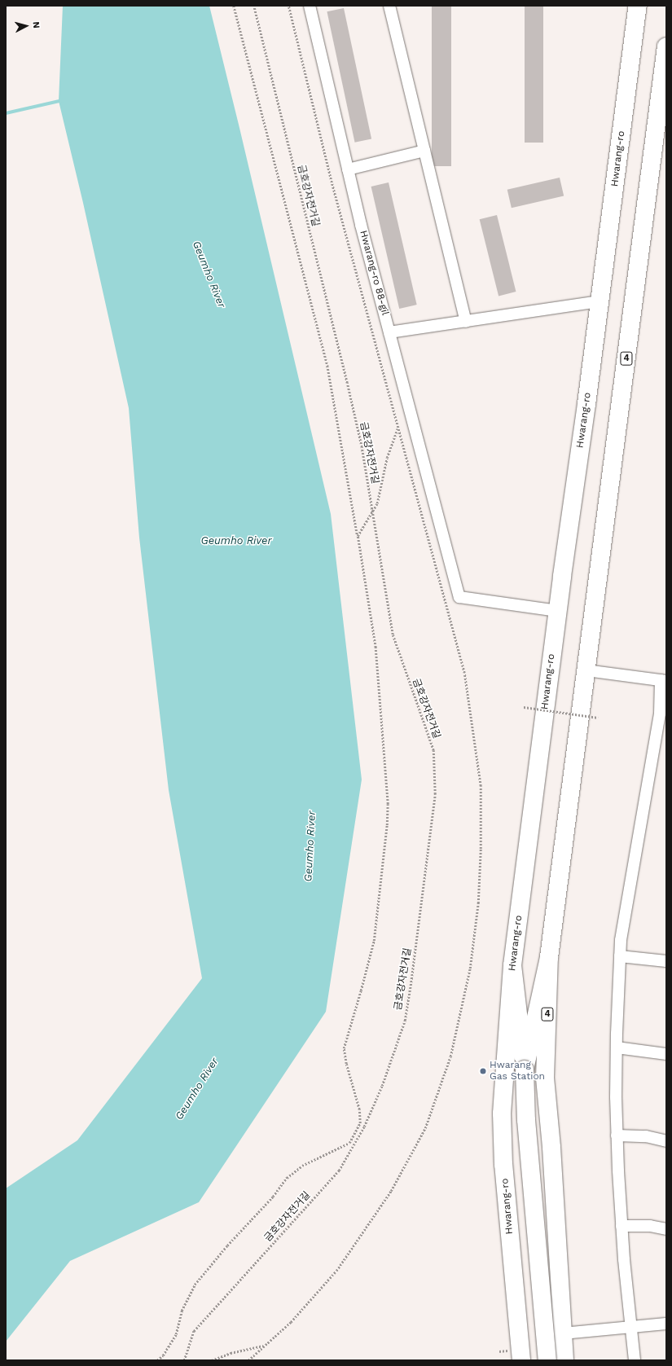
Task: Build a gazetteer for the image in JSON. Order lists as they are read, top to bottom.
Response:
{
  "streets": {
    "main road": ["Hwarang-ro", "4"],
    "street": ["Hwarang-ro 88-gil"],
    "path": ["금호강자전거길"]
  },
  "crossings": [
    ["Hwarang-ro", "Hwarang-ro 88-gil"]
  ],
  "water": ["Geumho River"],
  "places": ["Hwarang Gas Station"],
  "north": "right"
}
